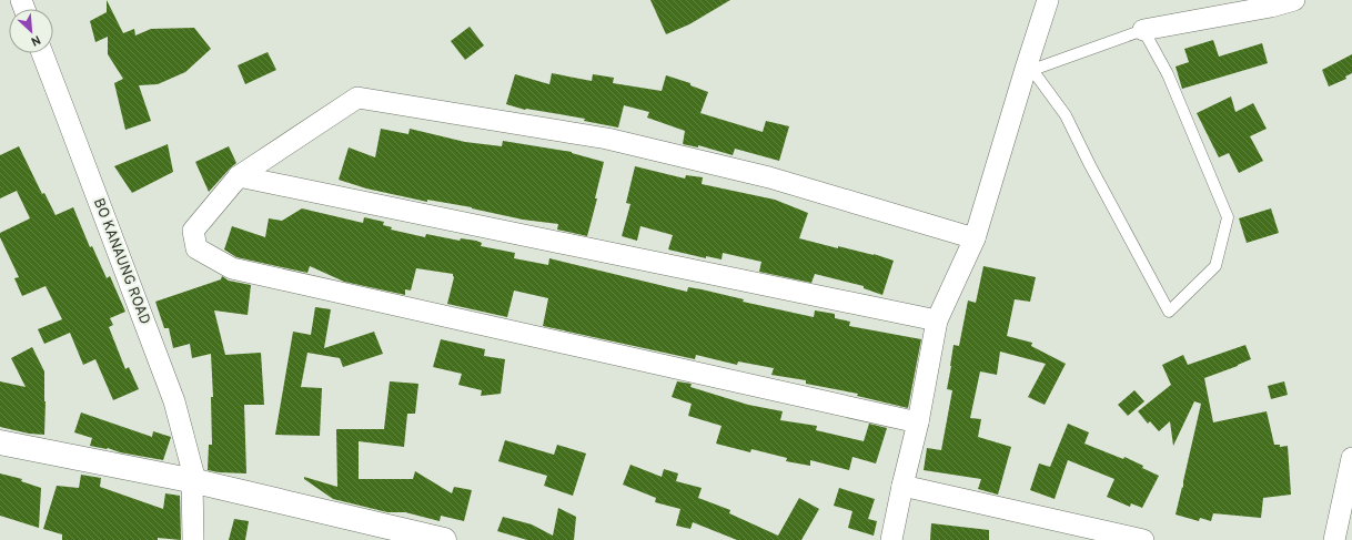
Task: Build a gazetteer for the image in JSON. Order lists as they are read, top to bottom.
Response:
{
  "streets": {
    "street": ["BO KANAUNG ROAD"]
  },
  "north": "bottom right"
}
